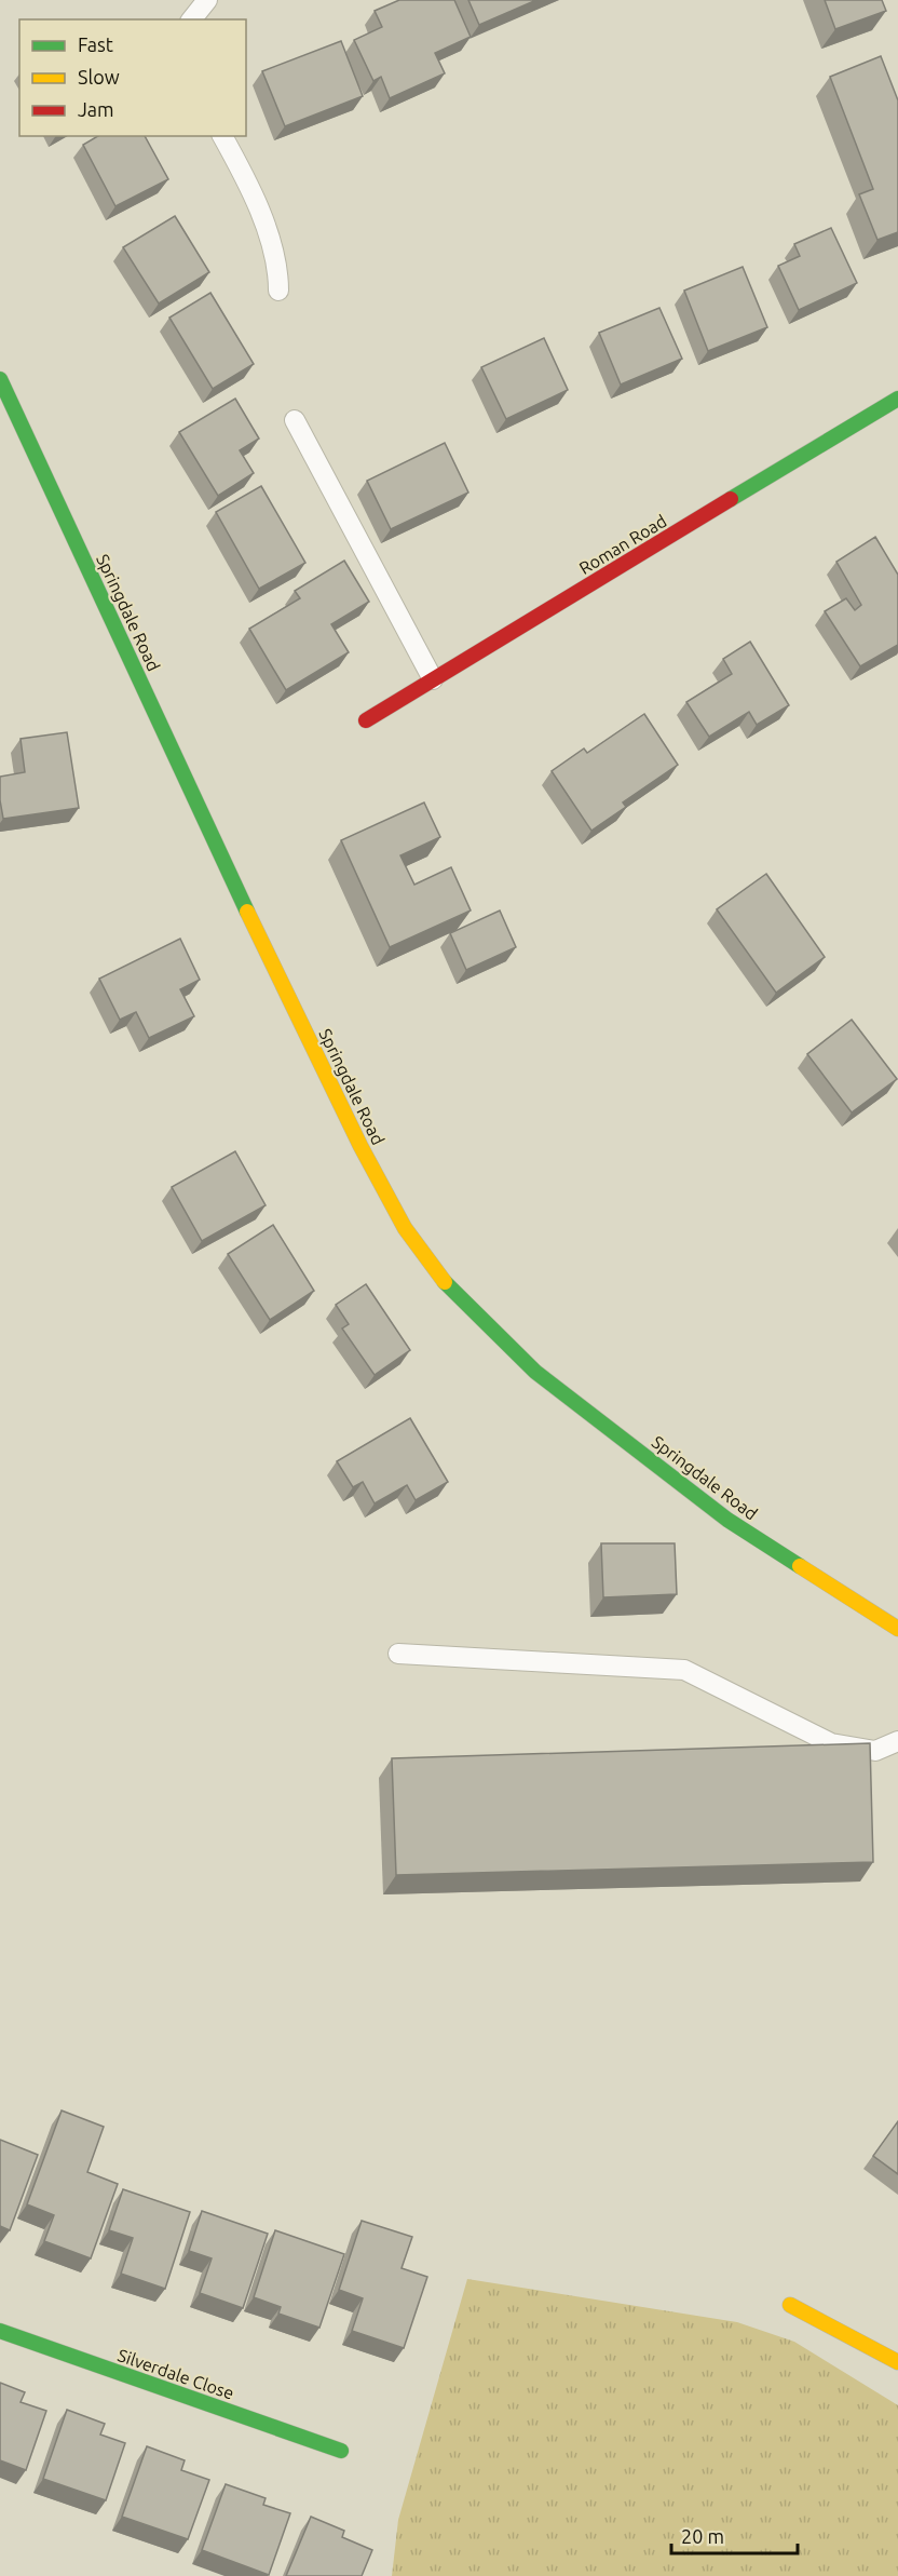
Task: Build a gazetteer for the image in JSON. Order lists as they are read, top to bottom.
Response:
{
  "streets": {
    "street": ["Roman Road", "Springdale Road", "Silverdale Close"]
  },
  "legend": ["Fast", "Slow", "Jam"],
  "scale_bar": "20 m"
}
